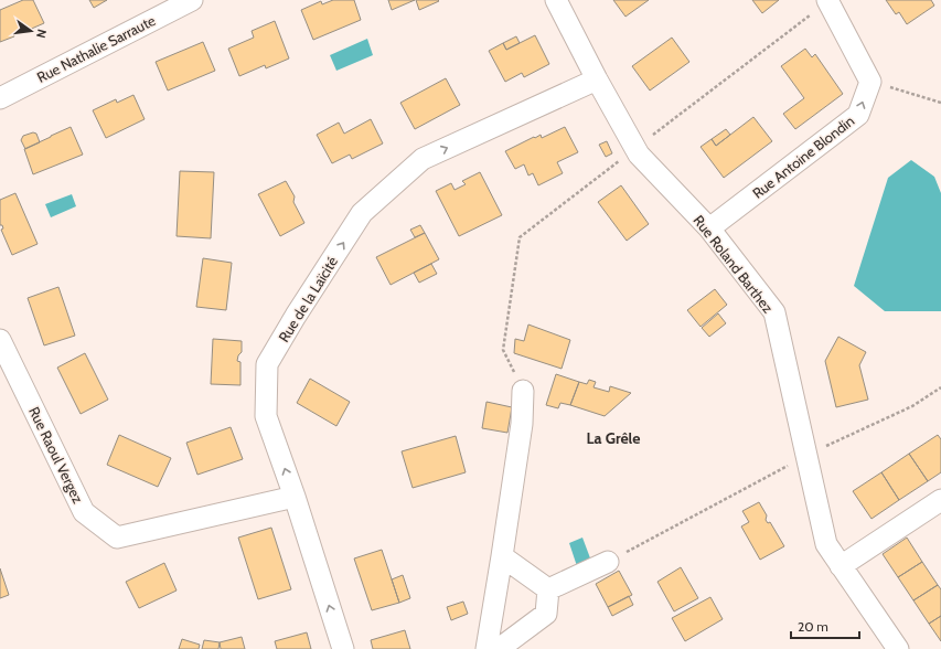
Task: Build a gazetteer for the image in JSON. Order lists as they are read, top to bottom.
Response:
{
  "streets": {
    "street": [
      "Rue Nathalie Sarraute",
      "Rue Antoine Blondin",
      "Rue Roland Barthez",
      "Rue de la Laïcité",
      "Rue Raoul Vergez"
    ]
  },
  "crossings": [
    ["Rue Antoine Blondin", "Rue Roland Barthez"],
    ["Rue Roland Barthez", "Rue de la Laïcité"],
    ["Rue de la Laïcité", "Rue Raoul Vergez"]
  ],
  "one_way": ["Rue Antoine Blondin", "Rue de la Laïcité"],
  "districts": ["La Grêle"],
  "scale_bar": "20 m",
  "north": "right"
}
